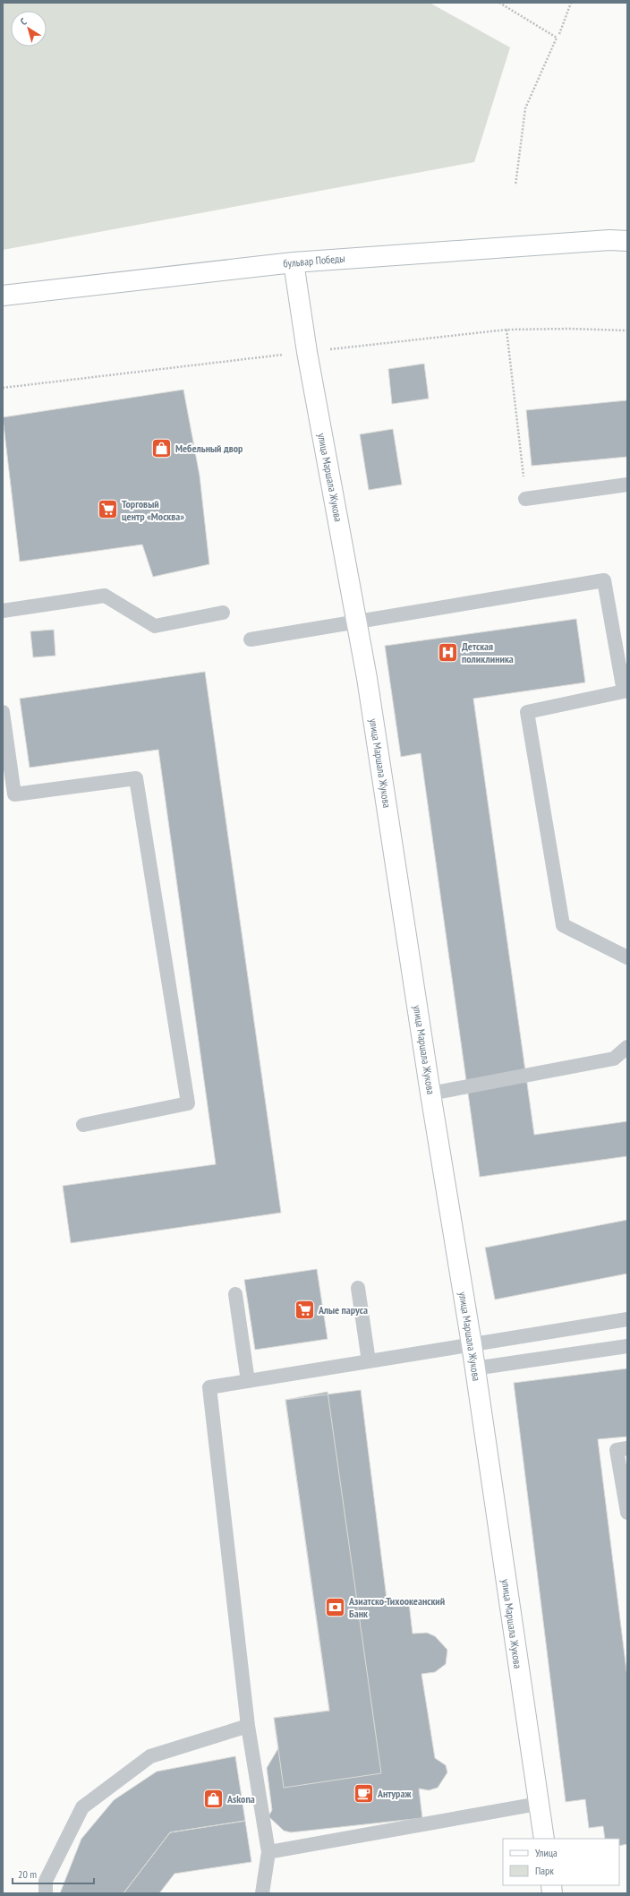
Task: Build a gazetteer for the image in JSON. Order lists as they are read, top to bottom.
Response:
{
  "streets": {
    "street": ["бульвар Победы", "улица Маршала Жукова"]
  },
  "crossings": [
    ["бульвар Победы", "улица Маршала Жукова"]
  ],
  "places": {
    "shop": ["Мебельный двор", "Askona"],
    "supermarket": ["Торговый центр «Москва»", "Алые паруса"],
    "hospital": ["Детская поликлиника"],
    "bank": ["Азиатско-Тихоокеанский Банк"],
    "cafe": ["Антураж"]
  },
  "legend": ["Улица", "Парк"],
  "scale_bar": "20 m",
  "north": "top left"
}
